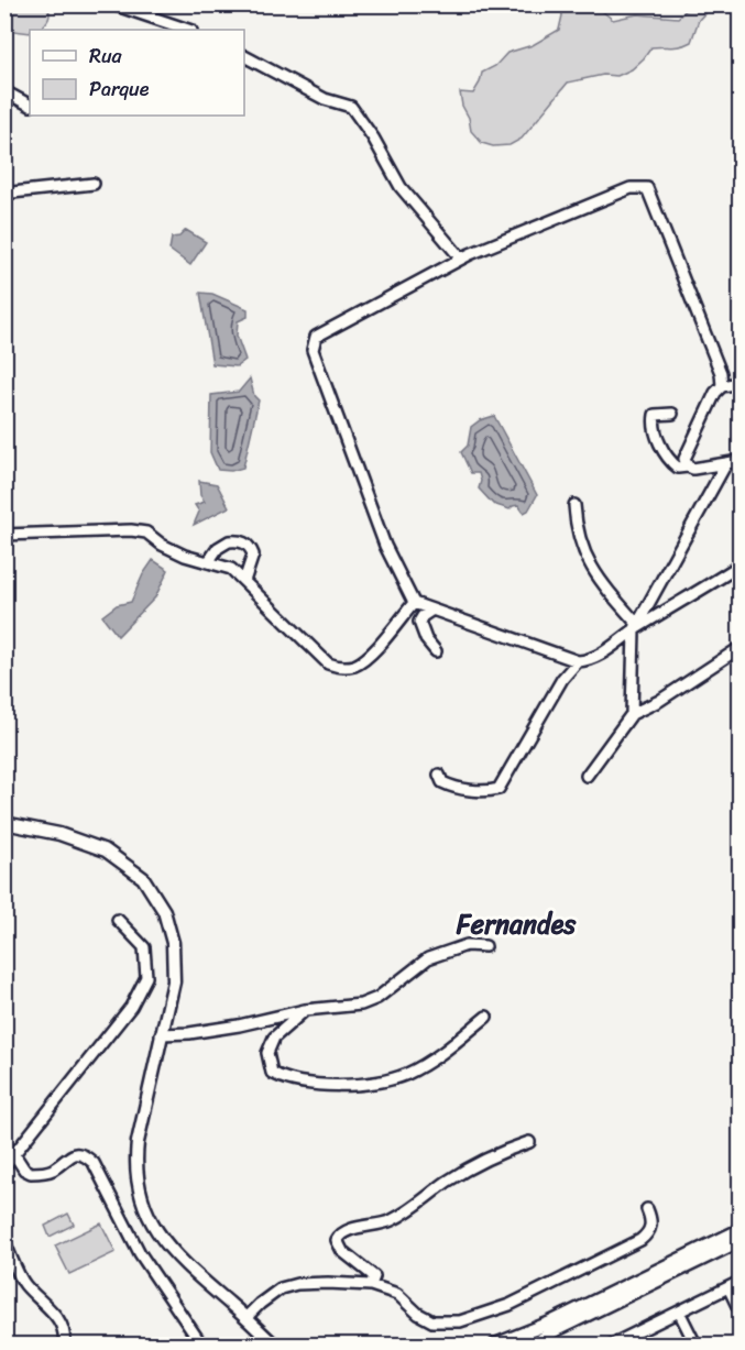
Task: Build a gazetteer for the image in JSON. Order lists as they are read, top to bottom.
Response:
{
  "districts": ["Fernandes"],
  "legend": ["Rua", "Parque"]
}
